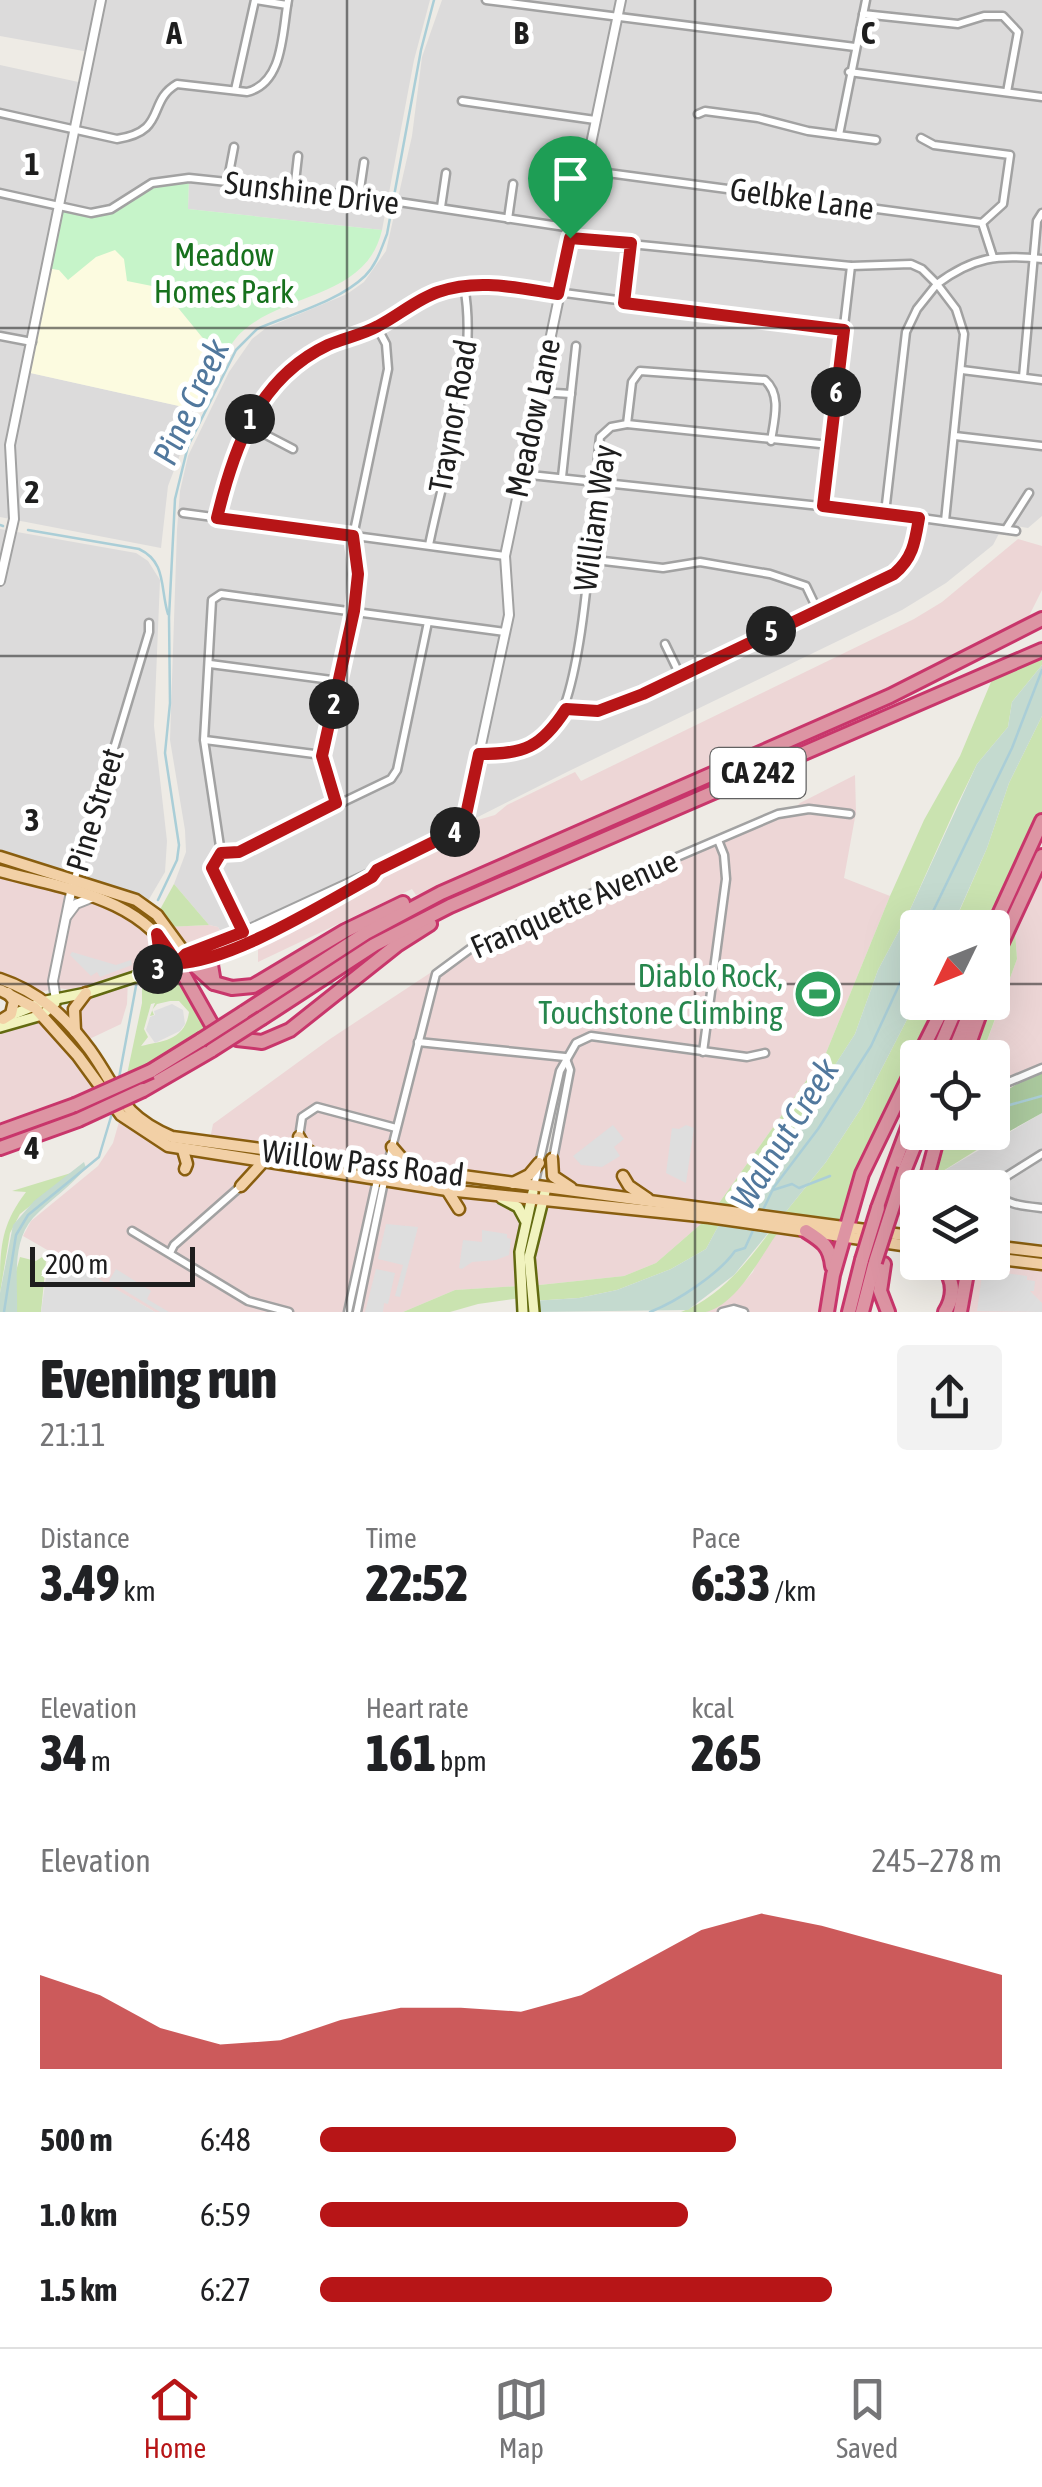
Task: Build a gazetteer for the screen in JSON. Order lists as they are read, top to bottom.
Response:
{
  "streets": {
    "highway": ["CA 242"],
    "main road": ["Willow Pass Road"],
    "street": [
      "Sunshine Drive",
      "Gelbke Lane",
      "Traynor Road",
      "Meadow Lane",
      "William Way",
      "Pine Street",
      "Franquette Avenue"
    ]
  },
  "crossings": [
    ["Sunshine Drive", "Meadow Lane"],
    ["Gelbke Lane", "Meadow Lane"],
    ["Meadow Lane", "William Way"],
    ["Pine Street", "Willow Pass Road"],
    ["Franquette Avenue", "Willow Pass Road"]
  ],
  "water": ["Pine Creek", "Walnut Creek"],
  "parks": ["Meadow Homes Park"],
  "places": {
    "sports": ["Diablo Rock, Touchstone Climbing"]
  },
  "scale_bar": "200 m",
  "north": "bottom left",
  "page": {
    "pins": [
      "6",
      "1",
      "5",
      "2",
      "4",
      "3"
    ],
    "scale": "200 m",
    "heading": ["Evening run", "21:11"],
    "stats": [
      ["Distance", "3.49 km"],
      ["Time", "22:52"],
      ["Pace", "6:33 /km"],
      ["Elevation", "34 m"],
      ["Heart rate", "161 bpm"],
      ["kcal", "265"]
    ],
    "chart": ["Elevation", "245–278 m"],
    "list": [
      {
        "name": "500 m",
        "note": "6:48"
      },
      {
        "name": "1.0 km",
        "note": "6:59"
      },
      {
        "name": "1.5 km",
        "note": "6:27"
      }
    ],
    "tabs": ["Home", "Map", "Saved"]
  },
  "grid": {
    "columns": ["A", "B", "C"],
    "rows": [
      "1",
      "2",
      "3",
      "4"
    ]
  }
}
